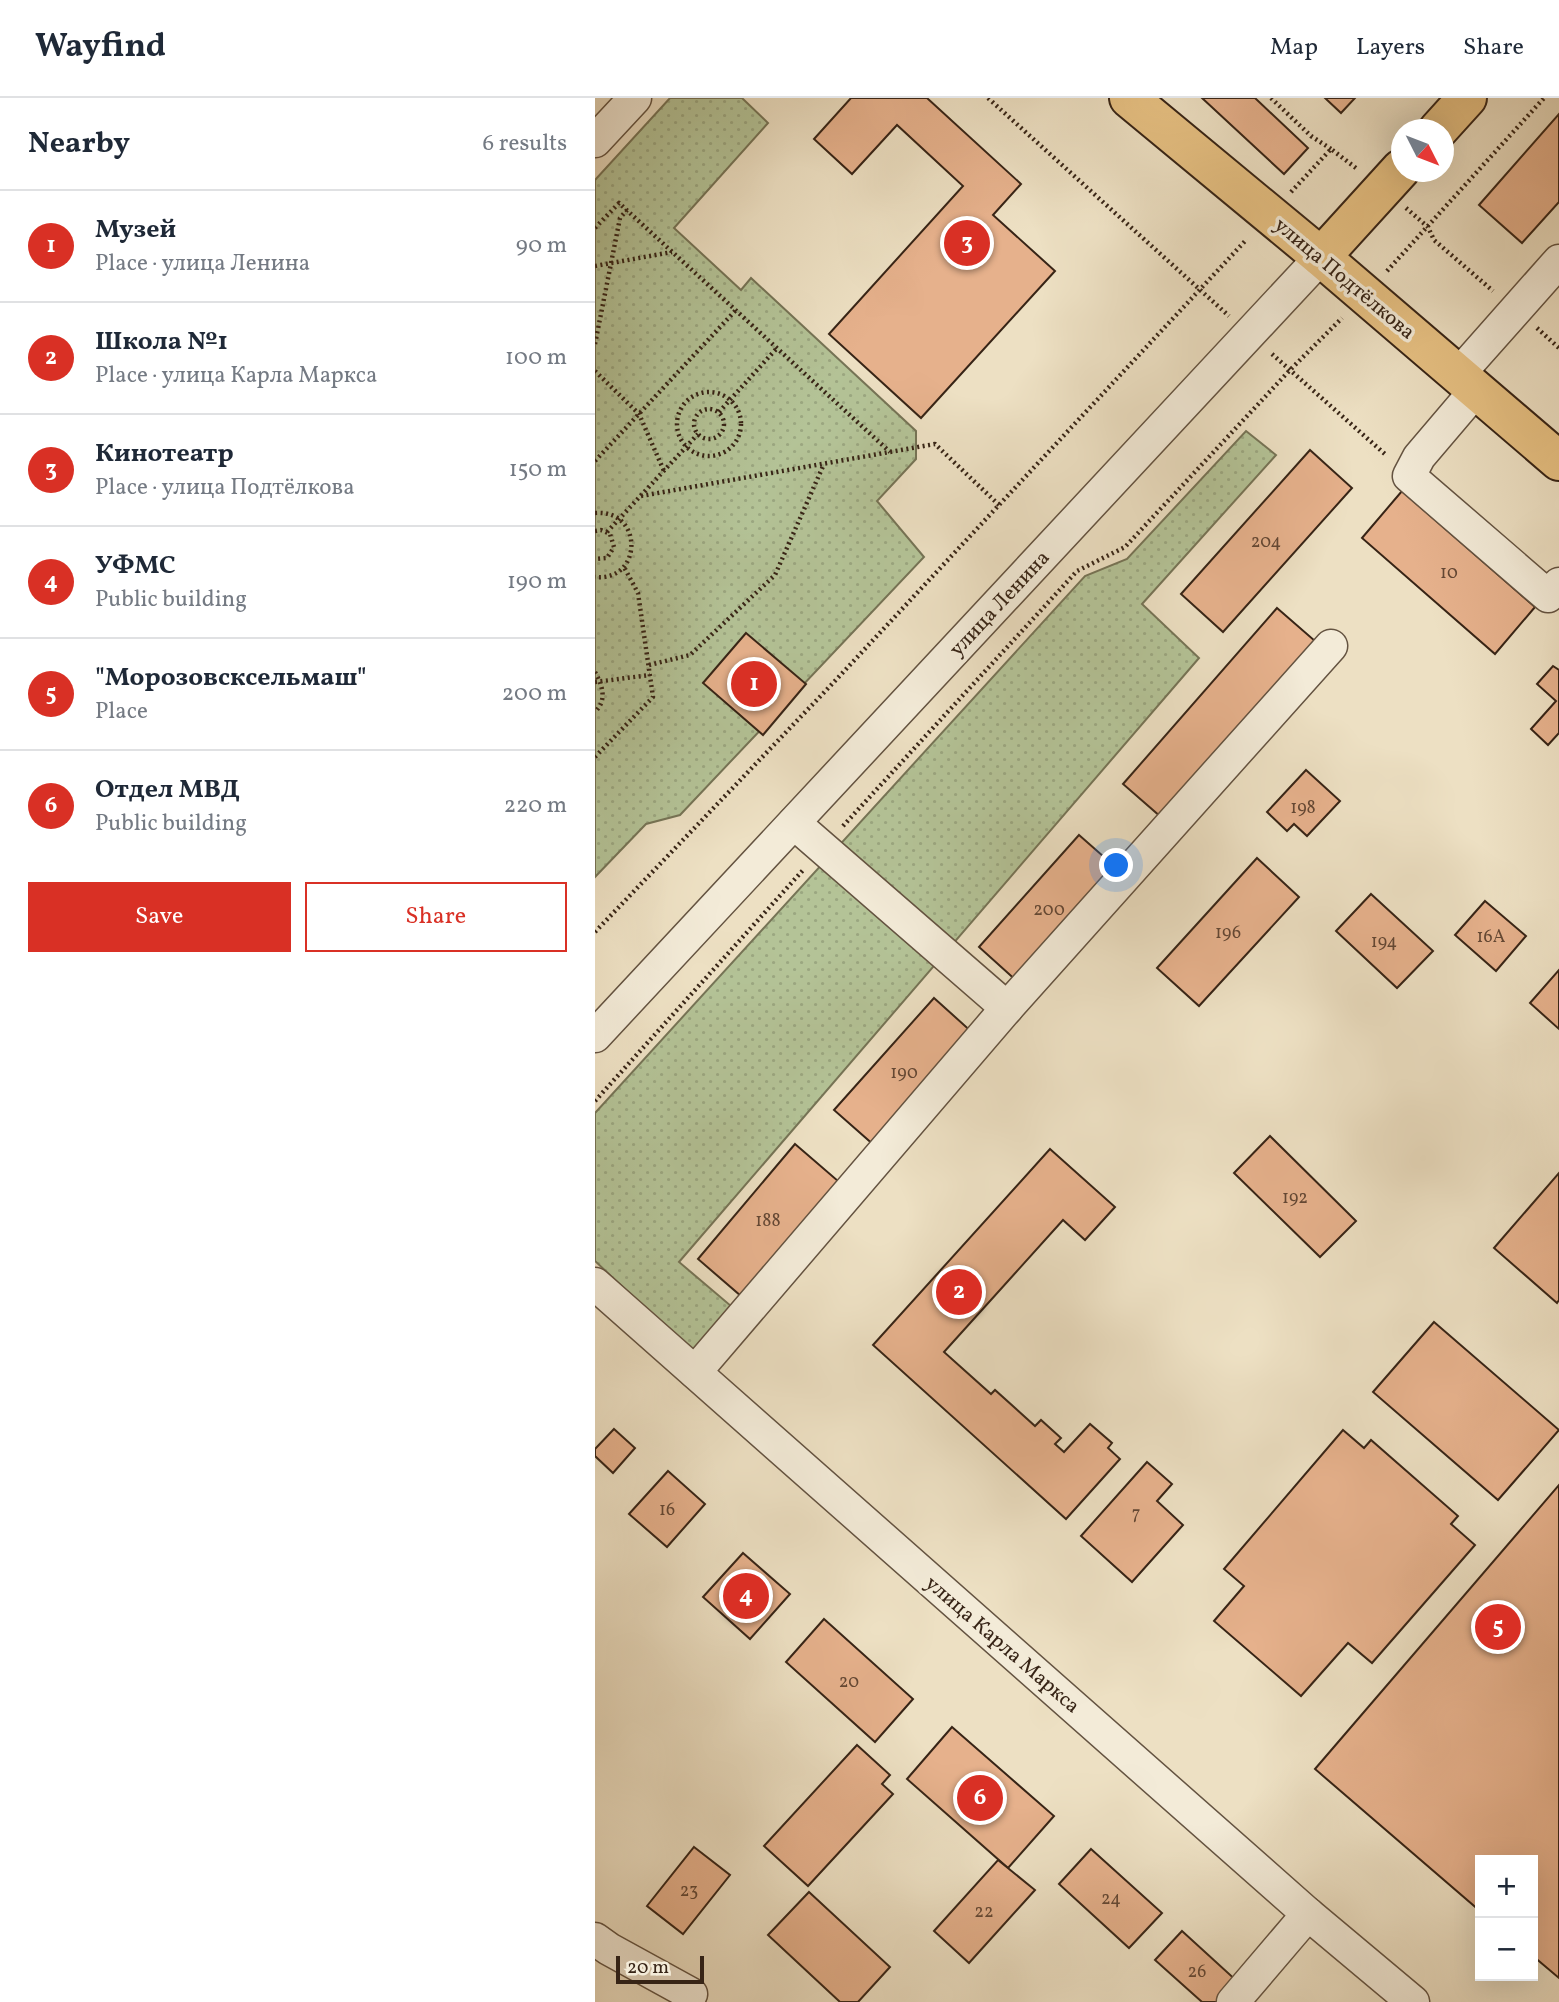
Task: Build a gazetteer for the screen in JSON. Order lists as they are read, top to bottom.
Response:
{
  "streets": {
    "main road": ["улица Подтёлкова", "улица Ленина"],
    "street": ["улица Карла Маркса"]
  },
  "crossings": [
    ["улица Подтёлкова", "улица Ленина"]
  ],
  "house_numbers": [
    "204",
    "10",
    "198",
    "200",
    "196",
    "16А",
    "194",
    "190",
    "192",
    "188",
    "16",
    "7",
    "20",
    "23",
    "24",
    "22",
    "26"
  ],
  "scale_bar": "20 m",
  "north": "bottom right",
  "page": {
    "header": "Wayfind",
    "nav": ["Map", "Layers", "Share"],
    "heading": ["Nearby", "6 results"],
    "list": [
      {
        "mark": "1",
        "name": "Музей",
        "note": "Place · улица Ленина",
        "value": "90 m"
      },
      {
        "mark": "2",
        "name": "Школа №1",
        "note": "Place · улица Карла Маркса",
        "value": "100 m"
      },
      {
        "mark": "3",
        "name": "Кинотеатр",
        "note": "Place · улица Подтёлкова",
        "value": "150 m"
      },
      {
        "mark": "4",
        "name": "УФМС",
        "note": "Public building",
        "value": "190 m"
      },
      {
        "mark": "5",
        "name": "\"Морозовсксельмаш\"",
        "note": "Place",
        "value": "200 m"
      },
      {
        "mark": "6",
        "name": "Отдел МВД",
        "note": "Public building",
        "value": "220 m"
      }
    ],
    "pins": [
      "3",
      "1",
      "2",
      "4",
      "5",
      "6"
    ],
    "buttons": ["Save", "Share"],
    "map_buttons": ["+", "−"],
    "scale": "20 m"
  }
}
